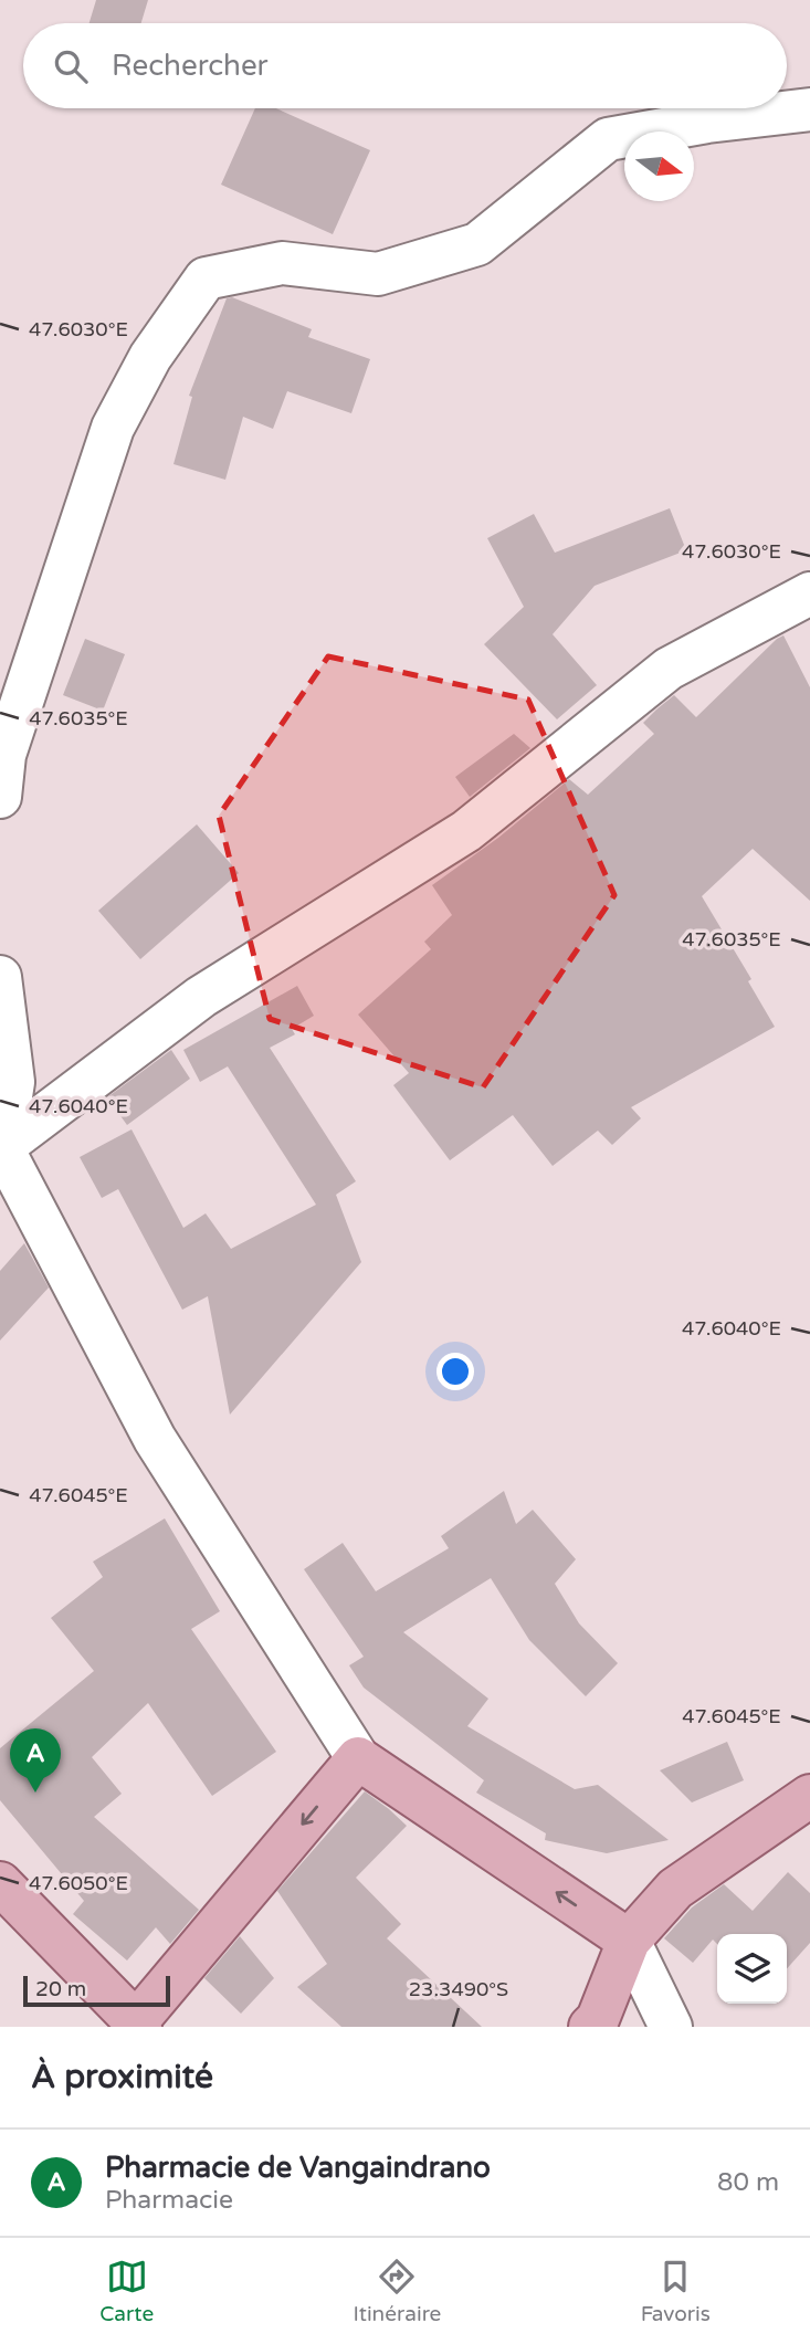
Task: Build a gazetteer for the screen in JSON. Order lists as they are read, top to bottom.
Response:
{
  "scale_bar": "20 m",
  "north": "right",
  "page": {
    "search": "Rechercher",
    "pins": "A",
    "scale": "20 m",
    "heading": "À proximité",
    "list": [
      {
        "mark": "A",
        "name": "Pharmacie de Vangaindrano",
        "note": "Pharmacie",
        "value": "80 m"
      }
    ],
    "nav": ["Carte", "Itinéraire", "Favoris"]
  },
  "coordinates": [
    "47.6030°E",
    "47.6035°E",
    "47.6040°E",
    "47.6045°E",
    "47.6050°E",
    "23.3490°S"
  ]
}
